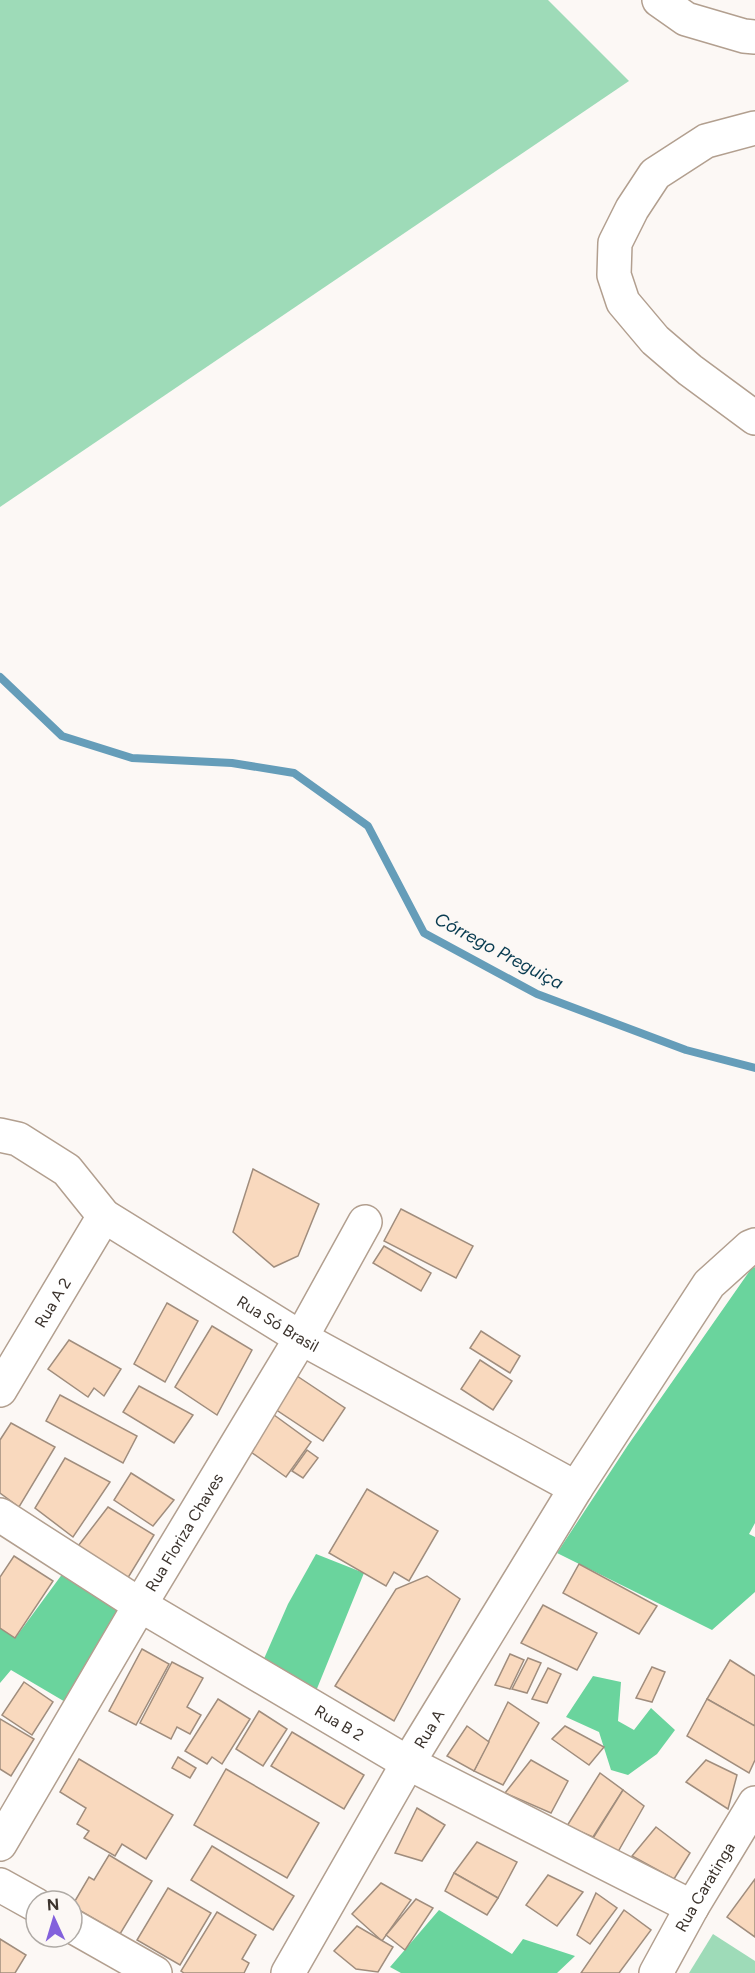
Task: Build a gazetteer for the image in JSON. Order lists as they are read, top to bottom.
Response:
{
  "streets": {
    "street": [
      "Rua A 2",
      "Rua Só Brasil",
      "Rua Floriza Chaves",
      "Rua B 2",
      "Rua A",
      "Rua Caratinga"
    ]
  },
  "crossings": [
    ["Rua A 2", "Rua Só Brasil"],
    ["Rua Só Brasil", "Rua Floriza Chaves"],
    ["Rua Só Brasil", "Rua A"],
    ["Rua Floriza Chaves", "Rua B 2"],
    ["Rua B 2", "Rua A"],
    ["Rua B 2", "Rua Caratinga"]
  ],
  "water": ["Córrego Preguiça"],
  "north": "top"
}
